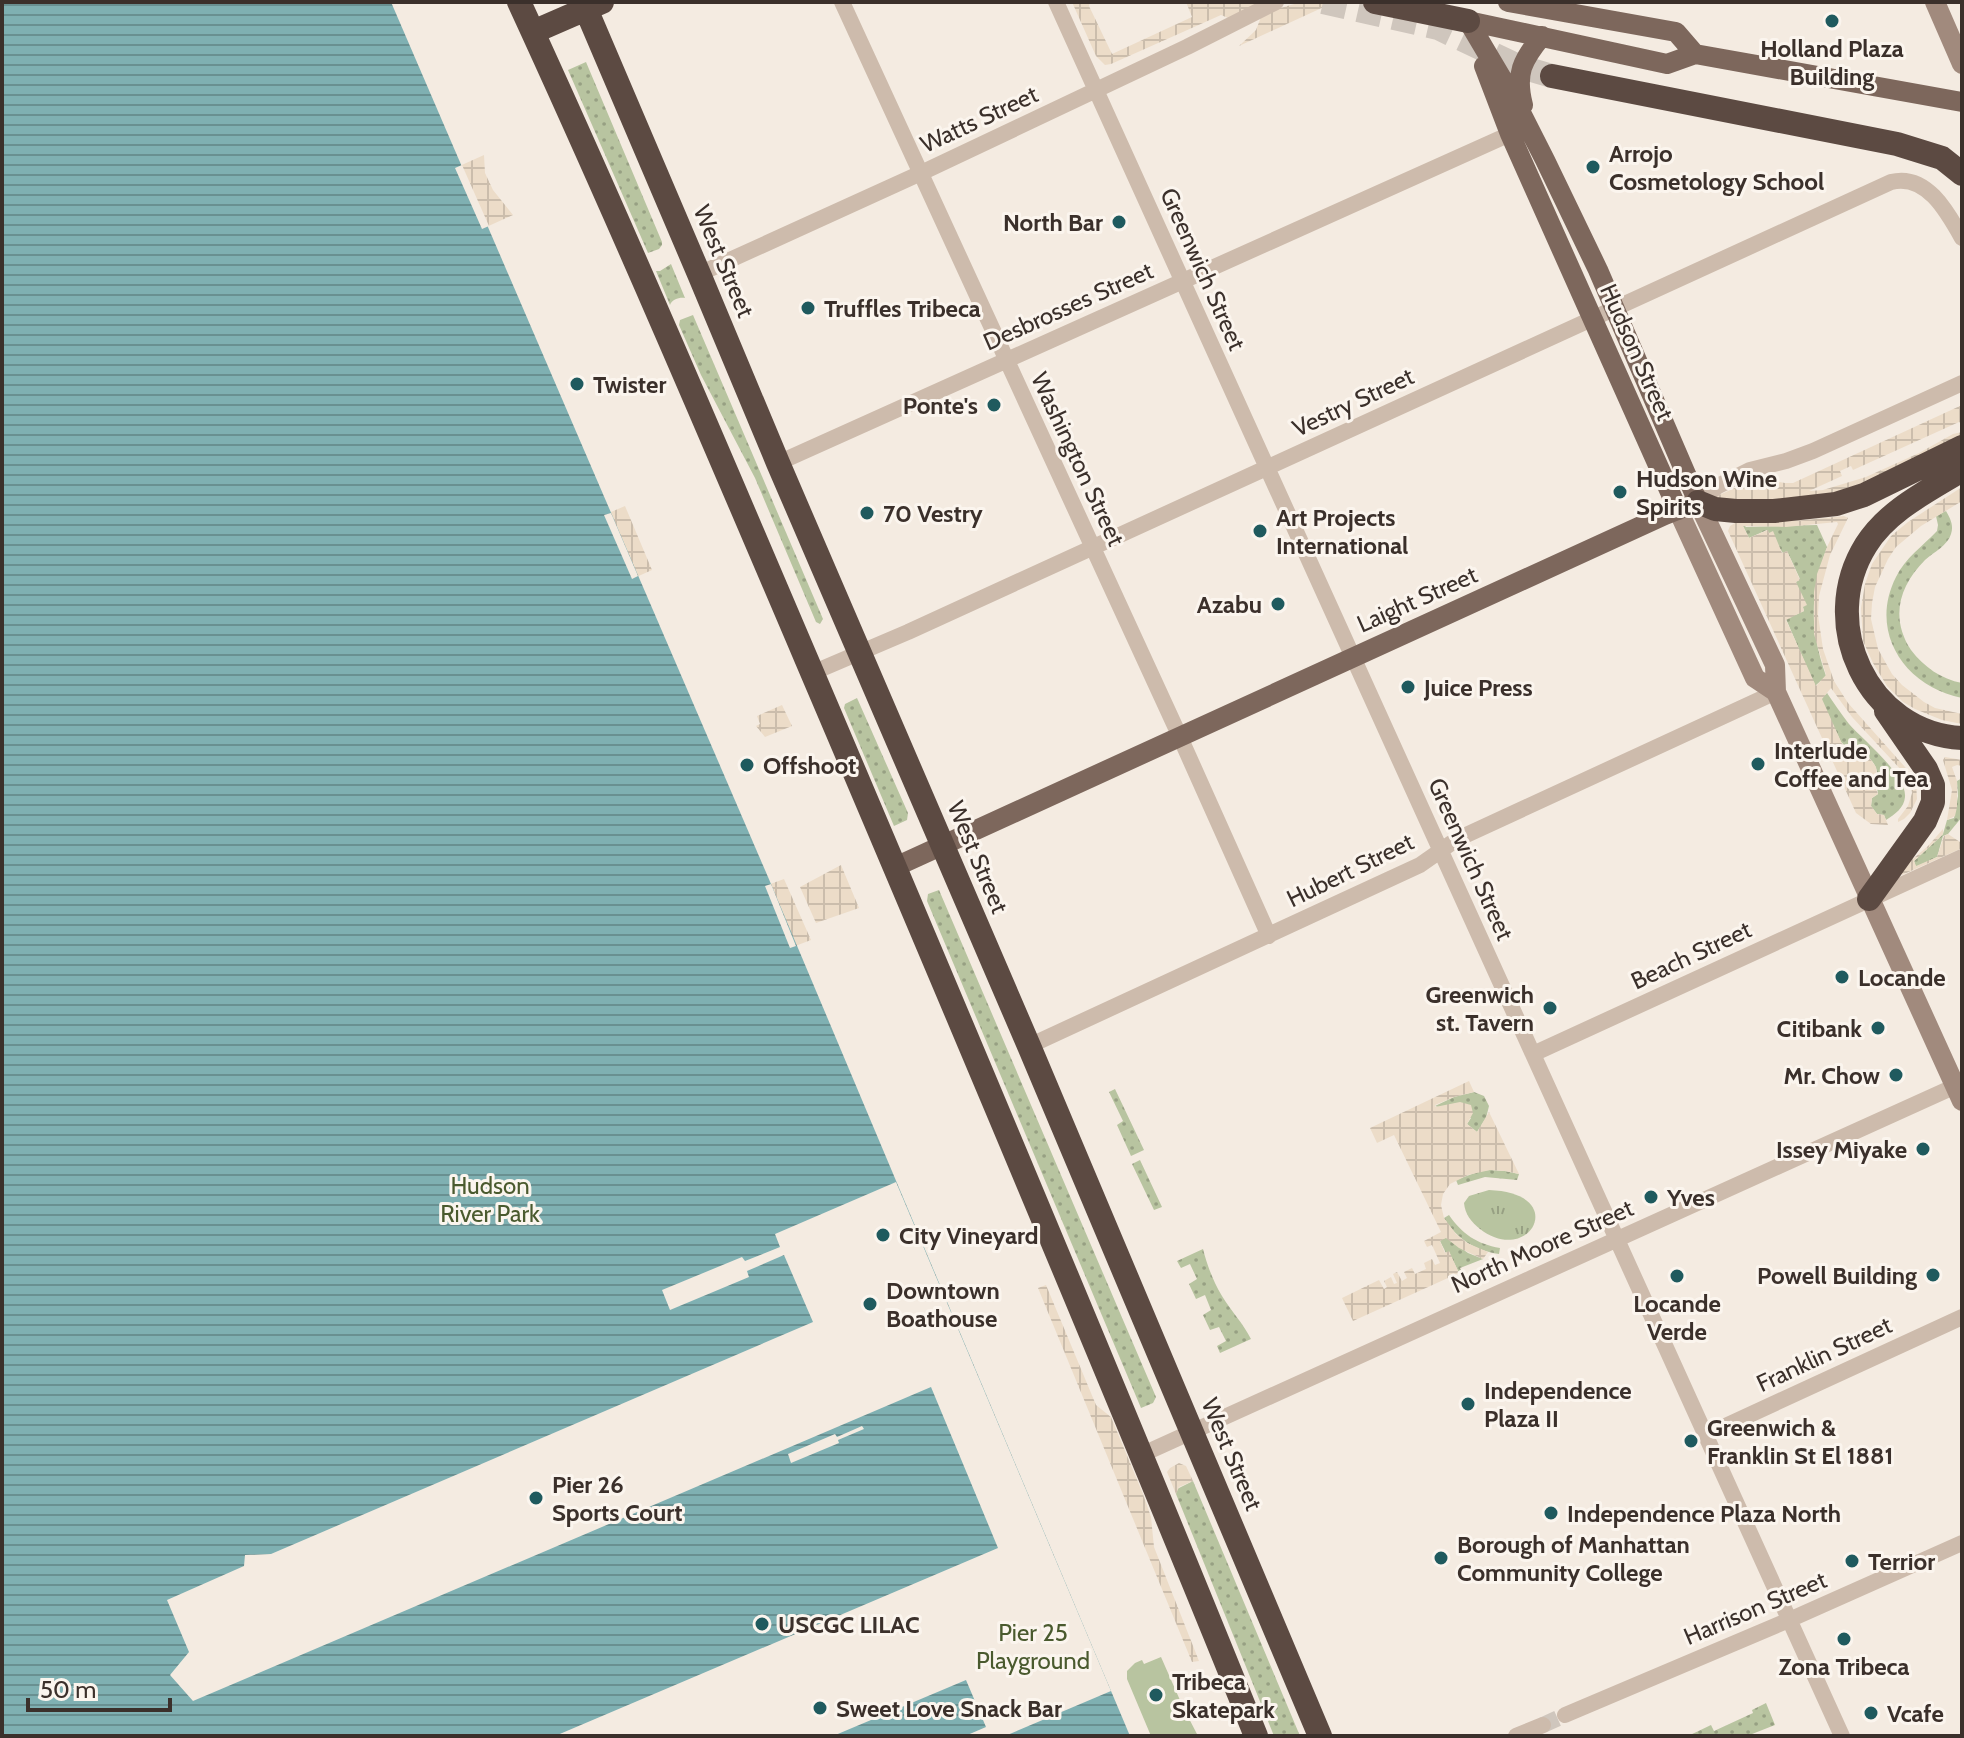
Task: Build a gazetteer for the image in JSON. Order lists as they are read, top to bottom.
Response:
{
  "streets": {
    "highway": ["West Street"],
    "main road": ["Hudson Street", "Laight Street"],
    "street": [
      "Watts Street",
      "Greenwich Street",
      "Desbrosses Street",
      "Vestry Street",
      "Washington Street",
      "Hubert Street",
      "Beach Street",
      "North Moore Street",
      "Franklin Street",
      "Harrison Street"
    ]
  },
  "crossings": [
    ["Watts Street", "West Street"],
    ["Watts Street", "Greenwich Street"],
    ["Watts Street", "Washington Street"],
    ["West Street", "Desbrosses Street"],
    ["West Street", "Vestry Street"],
    ["West Street", "Laight Street"],
    ["West Street", "Hubert Street"],
    ["West Street", "North Moore Street"],
    ["Greenwich Street", "Desbrosses Street"],
    ["Greenwich Street", "Vestry Street"],
    ["Greenwich Street", "Laight Street"],
    ["Greenwich Street", "Hubert Street"],
    ["Greenwich Street", "Beach Street"],
    ["Greenwich Street", "North Moore Street"],
    ["Greenwich Street", "Franklin Street"],
    ["Greenwich Street", "Harrison Street"],
    ["Desbrosses Street", "Hudson Street"],
    ["Desbrosses Street", "Washington Street"],
    ["Hudson Street", "Vestry Street"],
    ["Hudson Street", "Laight Street"],
    ["Hudson Street", "Hubert Street"],
    ["Hudson Street", "Beach Street"],
    ["Hudson Street", "North Moore Street"],
    ["Vestry Street", "Washington Street"],
    ["Washington Street", "Laight Street"],
    ["Washington Street", "Hubert Street"]
  ],
  "parks": ["Hudson River Park", "Pier 25 Playground"],
  "places": [
    "Holland Plaza Building",
    "Arrojo Cosmetology School",
    "North Bar",
    "Truffles Tribeca",
    "Twister",
    "Ponte's",
    "Hudson Wine Spirits",
    "70 Vestry",
    "Art Projects International",
    "Azabu",
    "Juice Press",
    "Interlude Coffee and Tea",
    "Offshoot",
    "Locande",
    "Greenwich st. Tavern",
    "Citibank",
    "Mr. Chow",
    "Issey Miyake",
    "Yves",
    "City Vineyard",
    "Powell Building",
    "Locande Verde",
    "Downtown Boathouse",
    "Independence Plaza II",
    "Greenwich & Franklin St El 1881",
    "Pier 26 Sports Court",
    "Independence Plaza North",
    "Borough of Manhattan Community College",
    "Terrior",
    "USCGC LILAC",
    "Zona Tribeca",
    "Tribeca Skatepark",
    "Sweet Love Snack Bar",
    "Vcafe"
  ],
  "scale_bar": "50 m"
}
